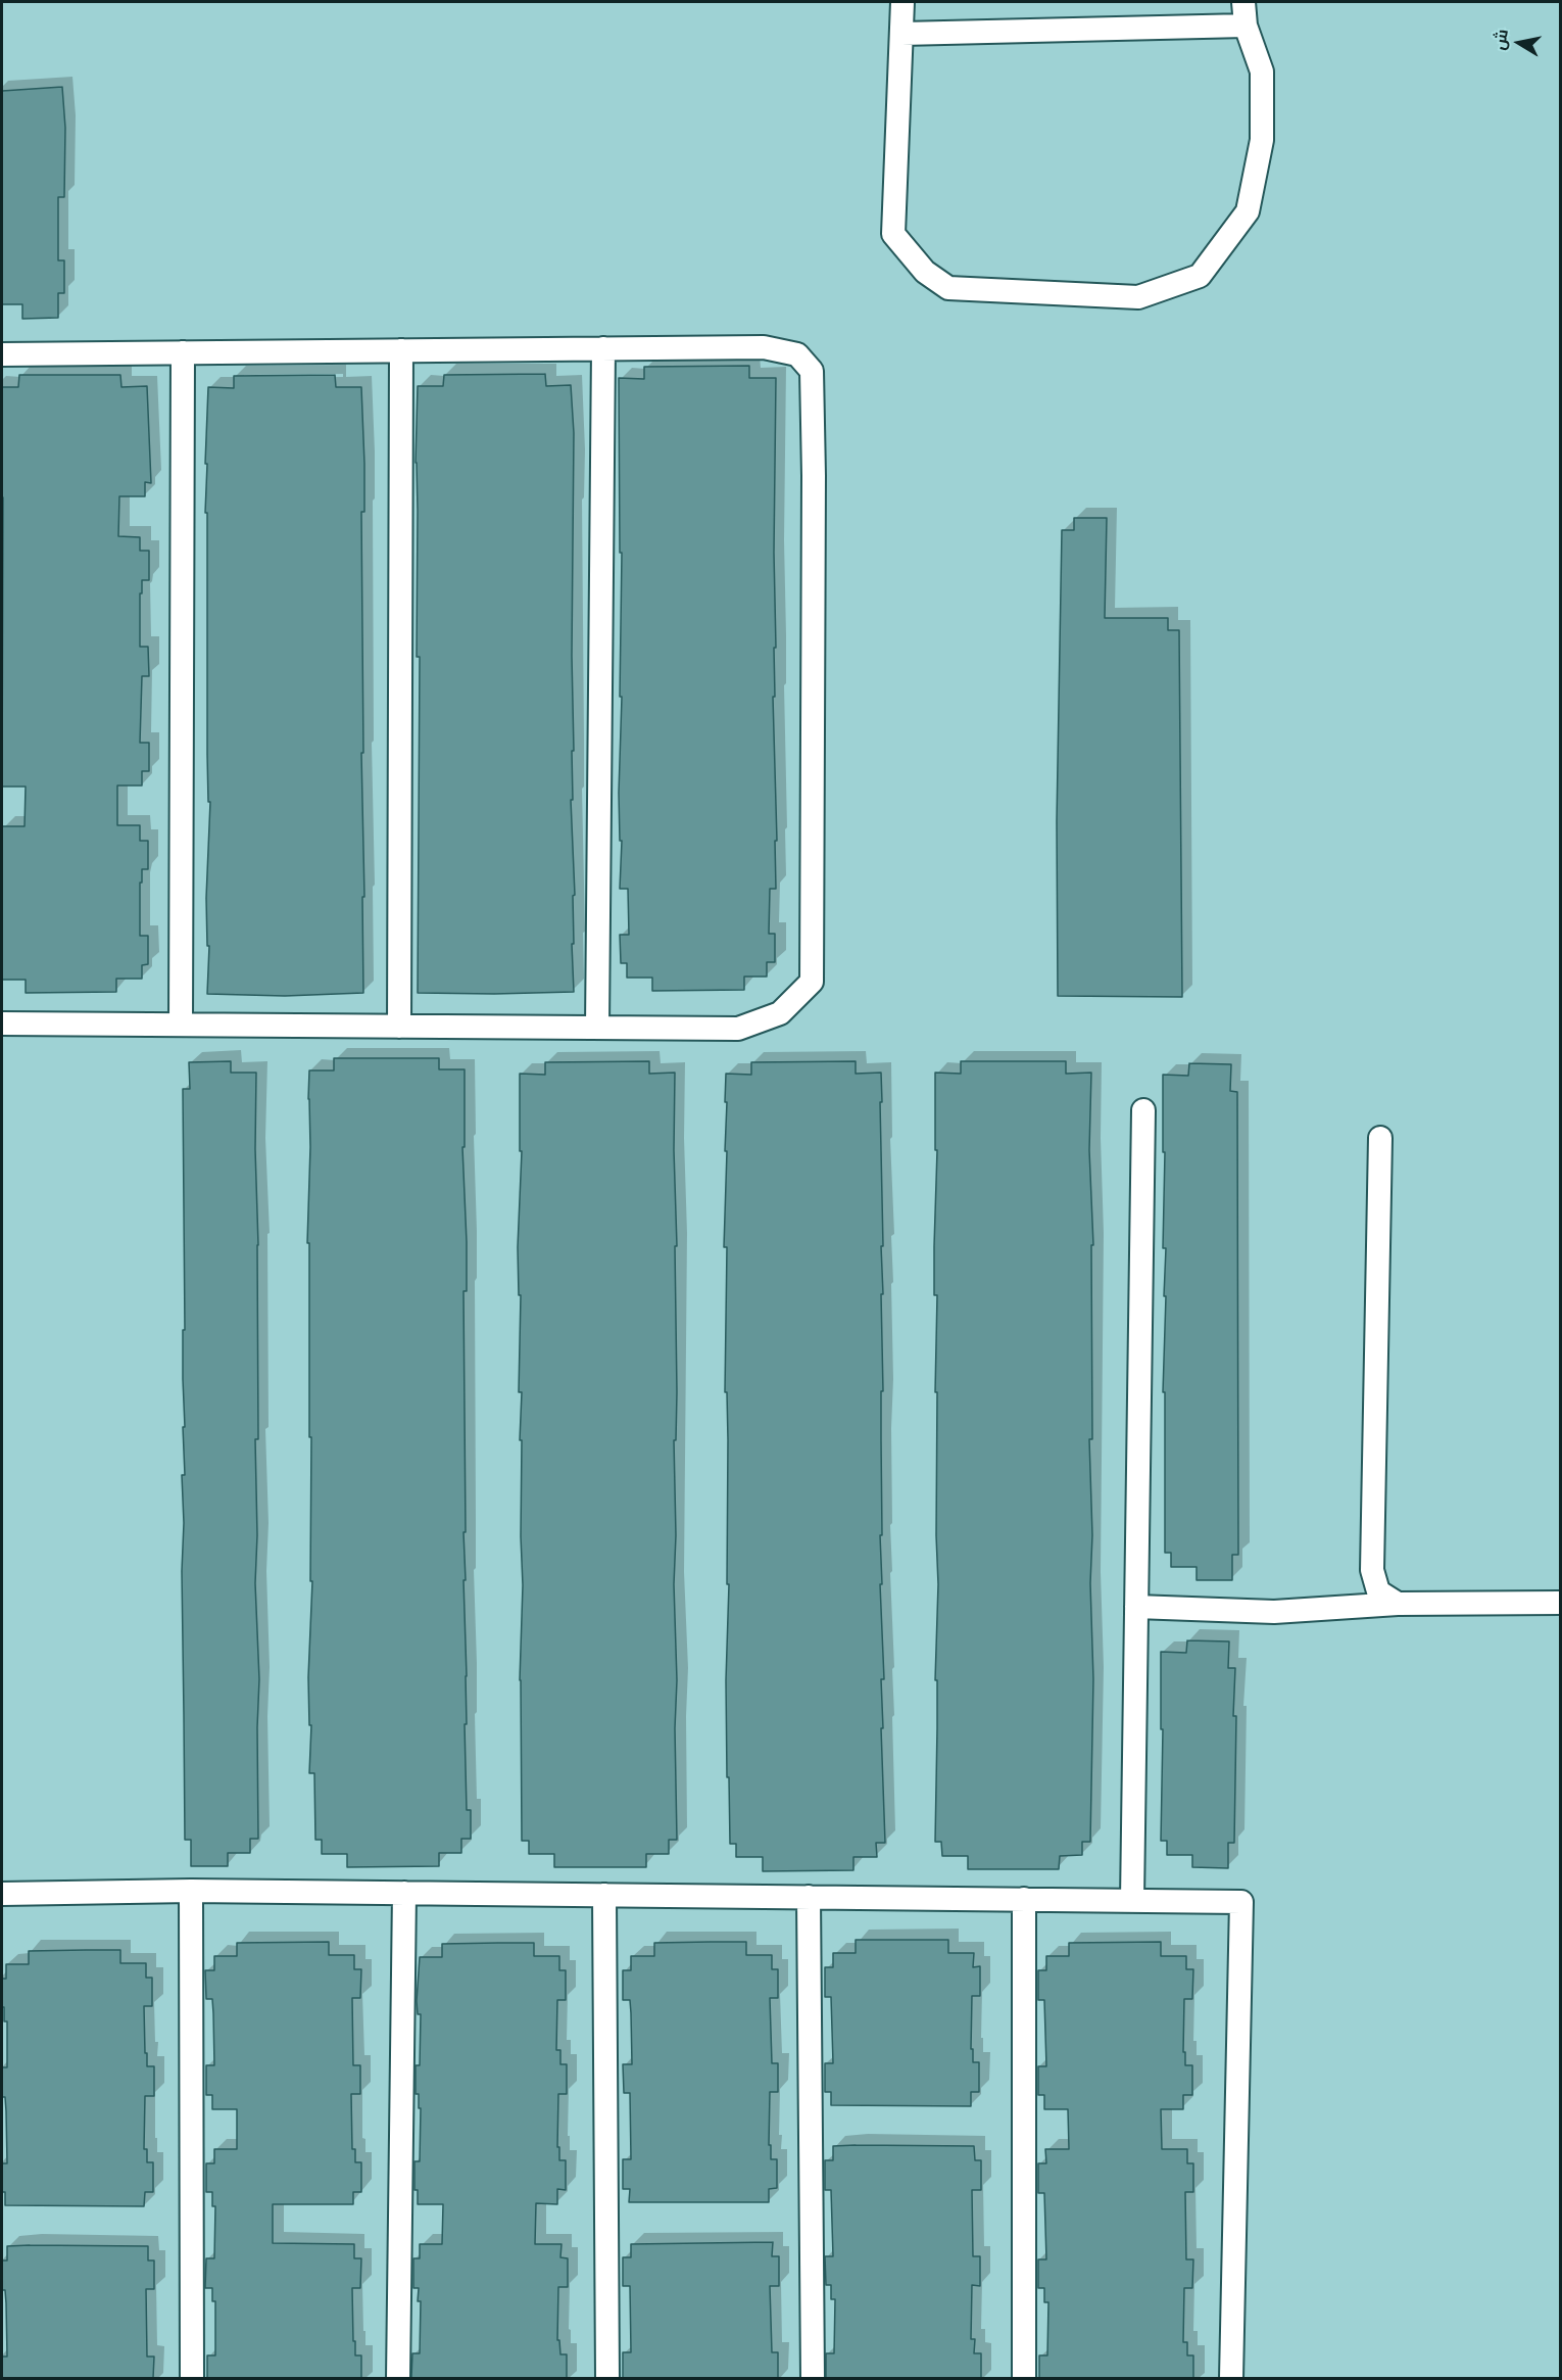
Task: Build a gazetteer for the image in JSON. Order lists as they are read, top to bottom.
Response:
{
  "north": "left"
}
